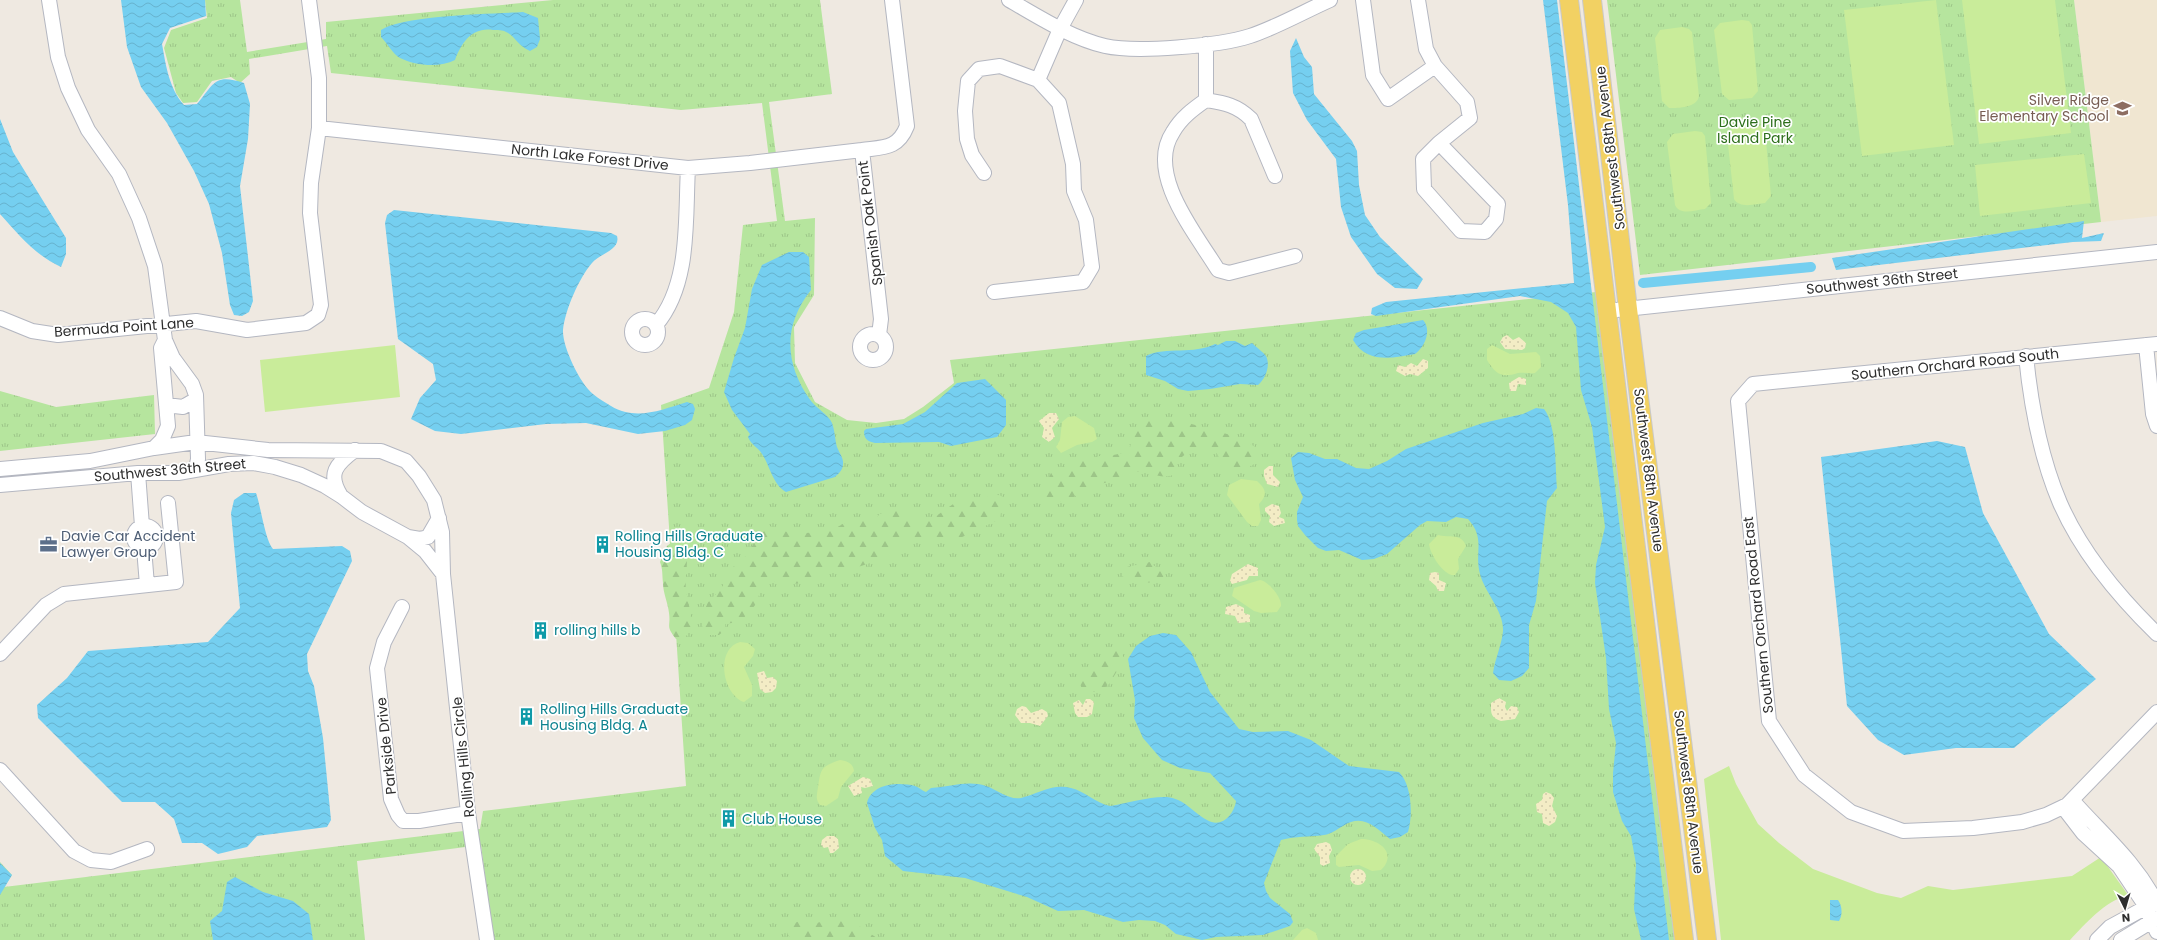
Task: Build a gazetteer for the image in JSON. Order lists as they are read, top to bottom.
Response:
{
  "streets": {
    "main road": ["Southwest 88th Avenue"],
    "street": [
      "North Lake Forest Drive",
      "Spanish Oak Point",
      "Southwest 36th Street",
      "Bermuda Point Lane",
      "Southern Orchard Road South",
      "Southern Orchard Road East",
      "Parkside Drive",
      "Rolling Hills Circle"
    ]
  },
  "crossings": [
    ["Southwest 88th Avenue", "Southwest 36th Street"],
    ["North Lake Forest Drive", "Spanish Oak Point"],
    ["North Lake Forest Drive", "Bermuda Point Lane"],
    ["Southwest 36th Street", "Rolling Hills Circle"],
    ["Southern Orchard Road South", "Southern Orchard Road East"],
    ["Parkside Drive", "Rolling Hills Circle"]
  ],
  "parks": ["Davie Pine Island Park"],
  "places": {
    "school or university": ["Silver Ridge Elementary School"],
    "office": ["Davie Car Accident Lawyer Group"],
    "building": [
      "Rolling Hills Graduate Housing Bldg. C",
      "rolling hills b",
      "Rolling Hills Graduate Housing Bldg. A",
      "Club House"
    ]
  },
  "north": "bottom"
}
